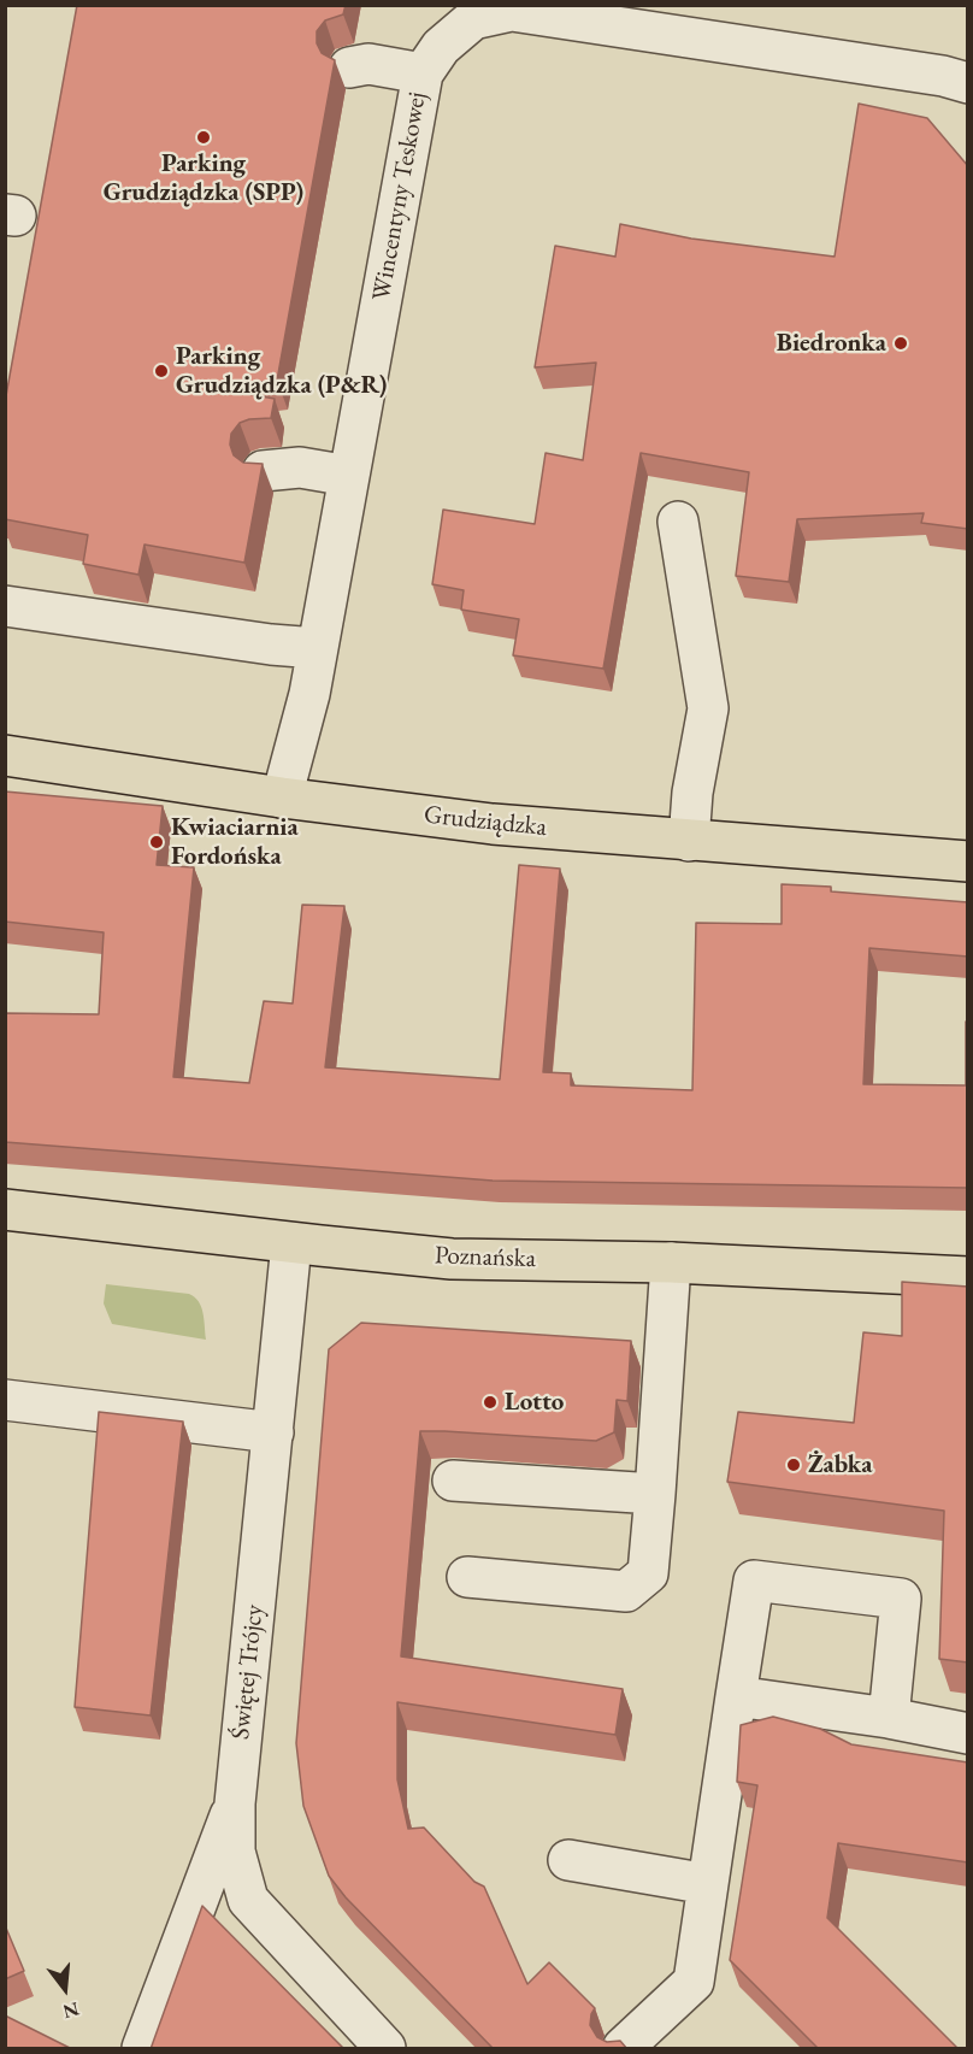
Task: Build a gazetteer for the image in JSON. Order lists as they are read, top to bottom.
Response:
{
  "streets": {
    "main road": ["Grudziądzka", "Poznańska"],
    "street": ["Wincentyny Teskowej", "Świętej Trójcy"]
  },
  "crossings": [
    ["Wincentyny Teskowej", "Grudziądzka"],
    ["Poznańska", "Świętej Trójcy"]
  ],
  "places": [
    "Parking Grudziądzka (SPP)",
    "Biedronka",
    "Parking Grudziądzka (P&R)",
    "Kwiaciarnia Fordońska",
    "Lotto",
    "Żabka"
  ],
  "north": "bottom"
}
